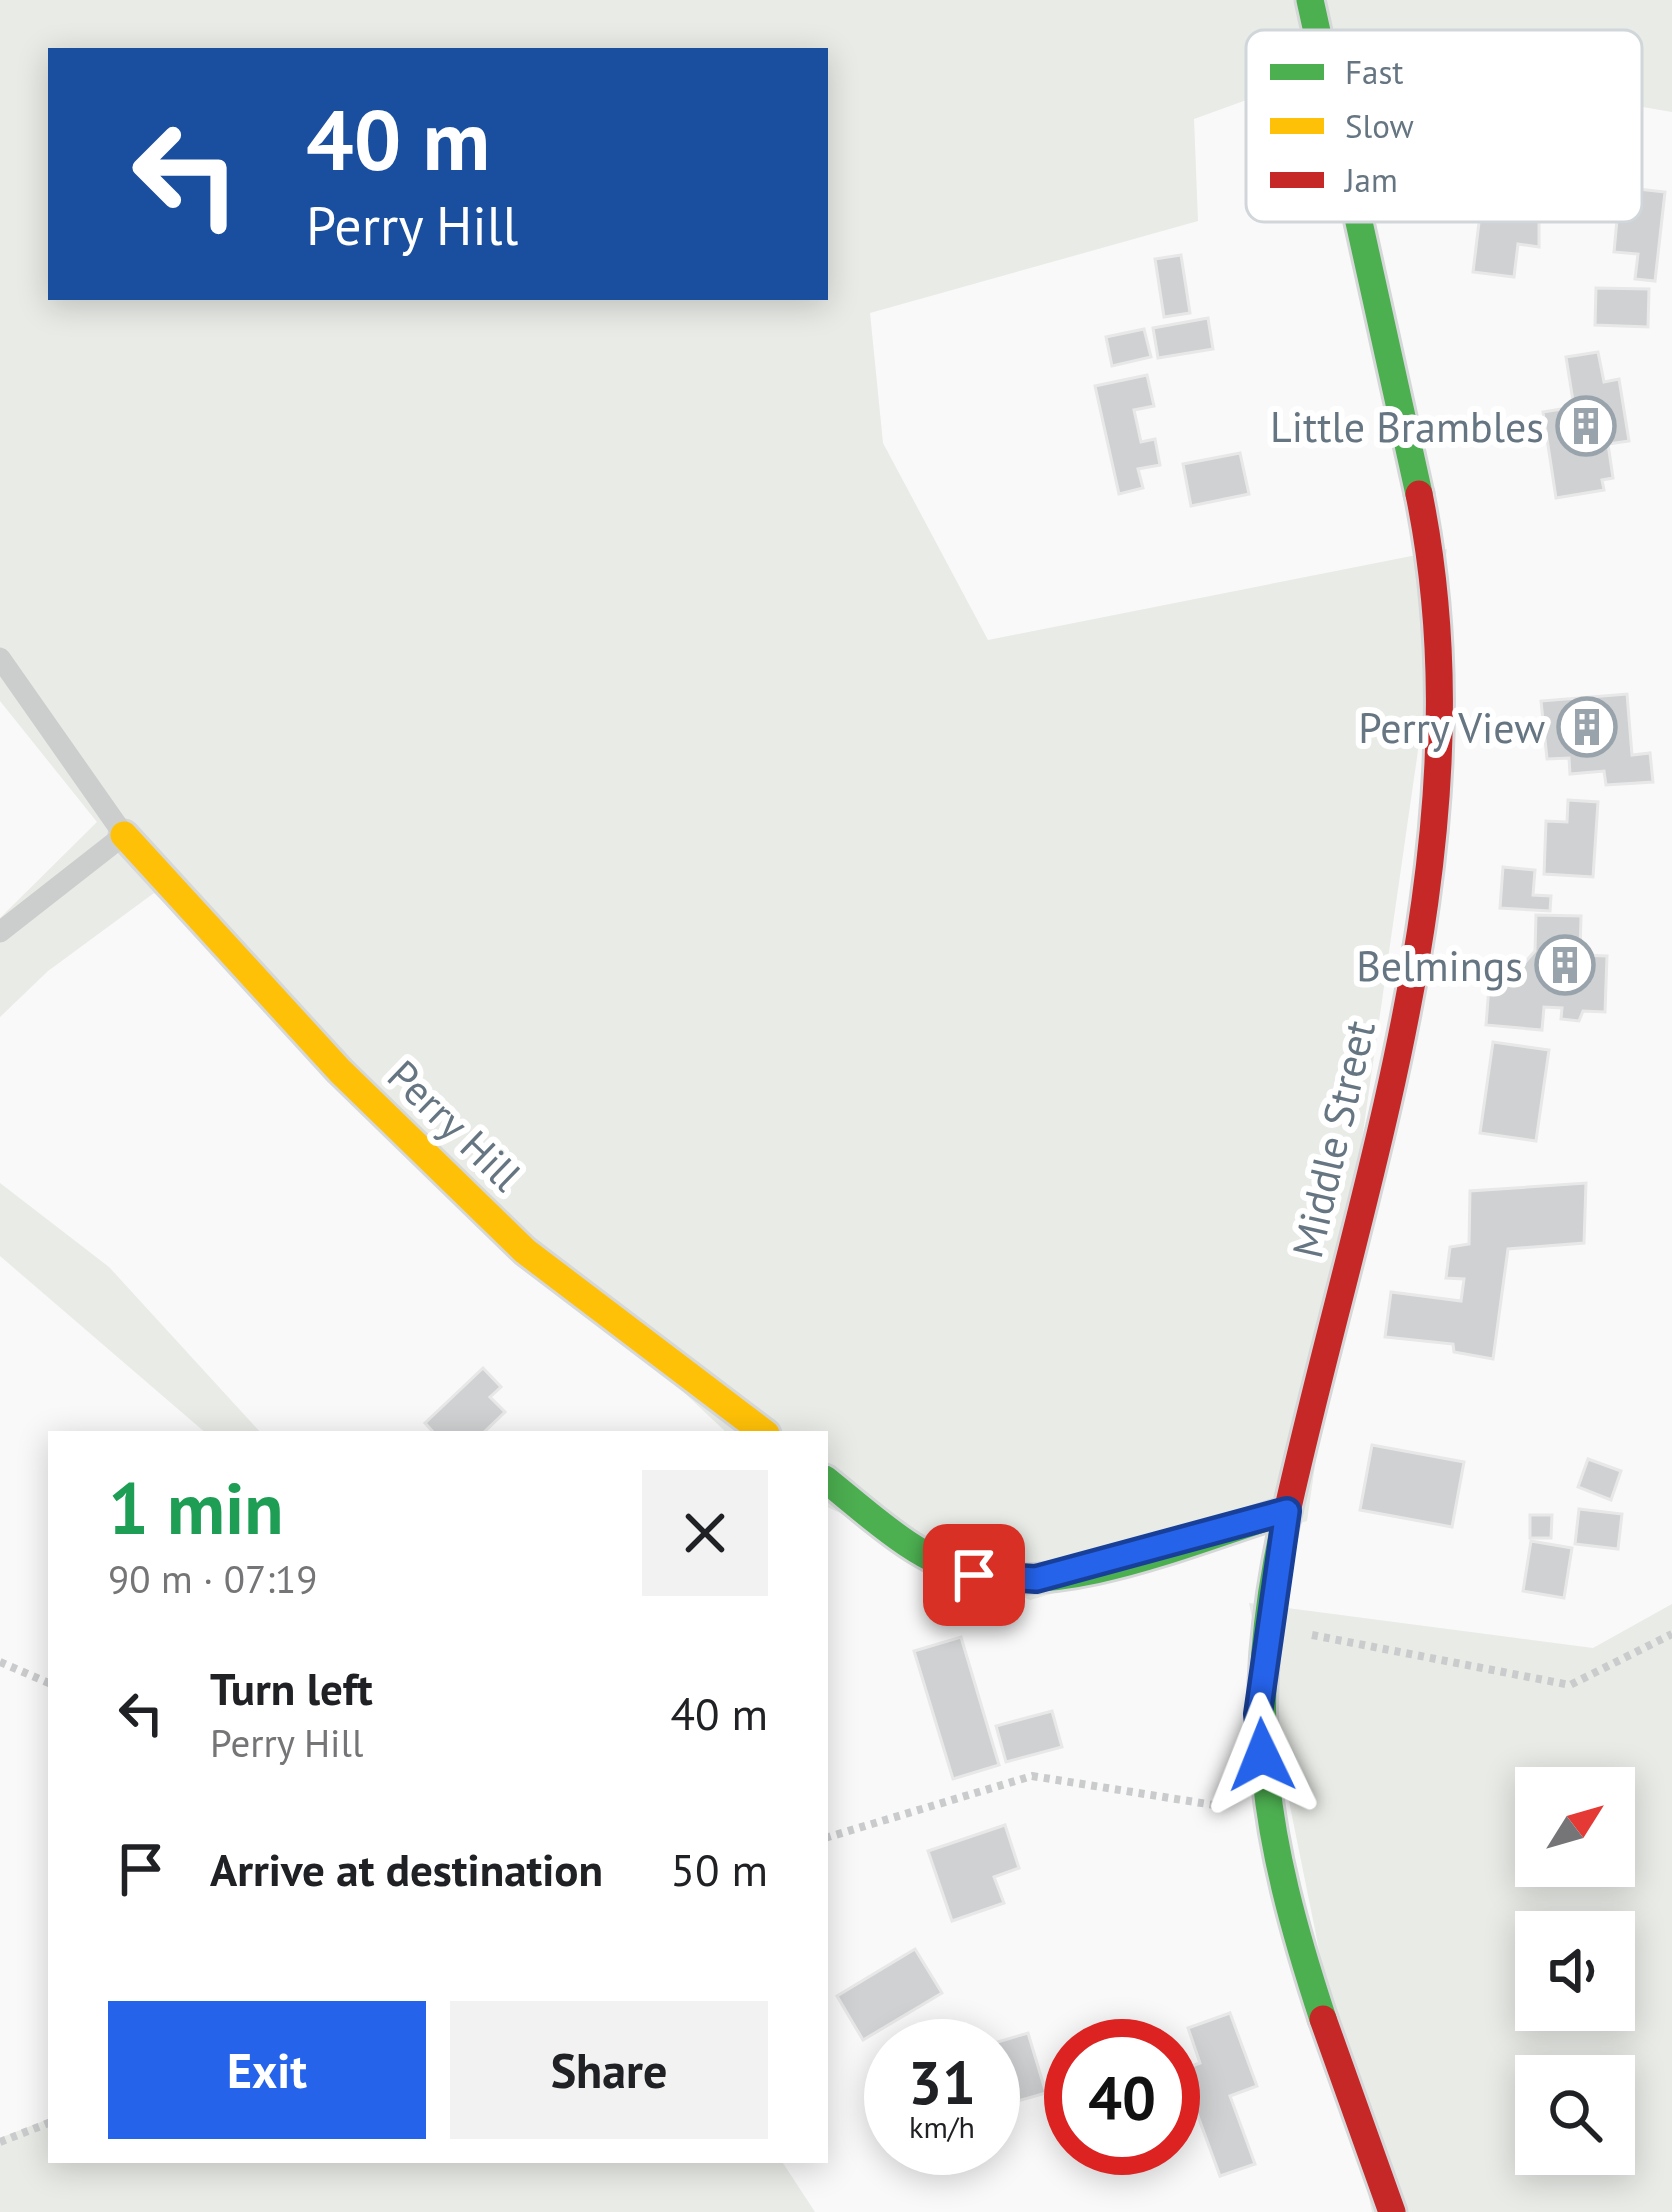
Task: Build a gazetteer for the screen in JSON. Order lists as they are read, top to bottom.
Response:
{
  "streets": {
    "street": ["Perry Hill", "Middle Street"]
  },
  "places": {
    "building": ["Little Brambles", "Perry View", "Belmings"]
  },
  "legend": ["Fast", "Slow", "Jam"],
  "north": "top right",
  "page": {
    "turn": ["40 m", "Perry Hill"],
    "heading": ["1 min", "90 m · 07:19"],
    "list": [
      {
        "name": "Turn left",
        "note": "Perry Hill",
        "value": "40 m"
      },
      {
        "name": "Arrive at destination",
        "value": "50 m"
      }
    ],
    "buttons": ["Exit", "Share"],
    "speed": "31 km/h",
    "limit": "40"
  }
}
